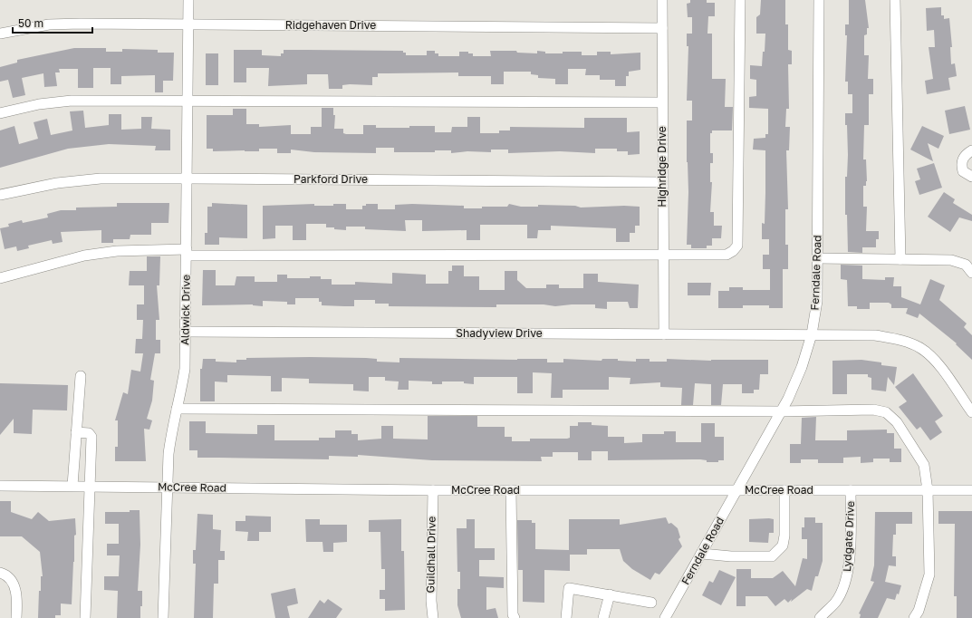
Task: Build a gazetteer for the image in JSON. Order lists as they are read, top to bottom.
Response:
{
  "streets": {
    "street": [
      "Ridgehaven Drive",
      "Highridge Drive",
      "Parkford Drive",
      "Ferndale Road",
      "Aldwick Drive",
      "Shadyview Drive",
      "McCree Road",
      "Lydgate Drive",
      "Guildhall Drive"
    ]
  },
  "crossings": [
    ["Ridgehaven Drive", "Highridge Drive"],
    ["Ridgehaven Drive", "Aldwick Drive"],
    ["Highridge Drive", "Parkford Drive"],
    ["Highridge Drive", "Shadyview Drive"],
    ["Parkford Drive", "Aldwick Drive"],
    ["Ferndale Road", "Shadyview Drive"],
    ["Ferndale Road", "McCree Road"],
    ["Aldwick Drive", "Shadyview Drive"],
    ["Aldwick Drive", "McCree Road"],
    ["McCree Road", "Lydgate Drive"],
    ["McCree Road", "Guildhall Drive"]
  ],
  "scale_bar": "50 m"
}
